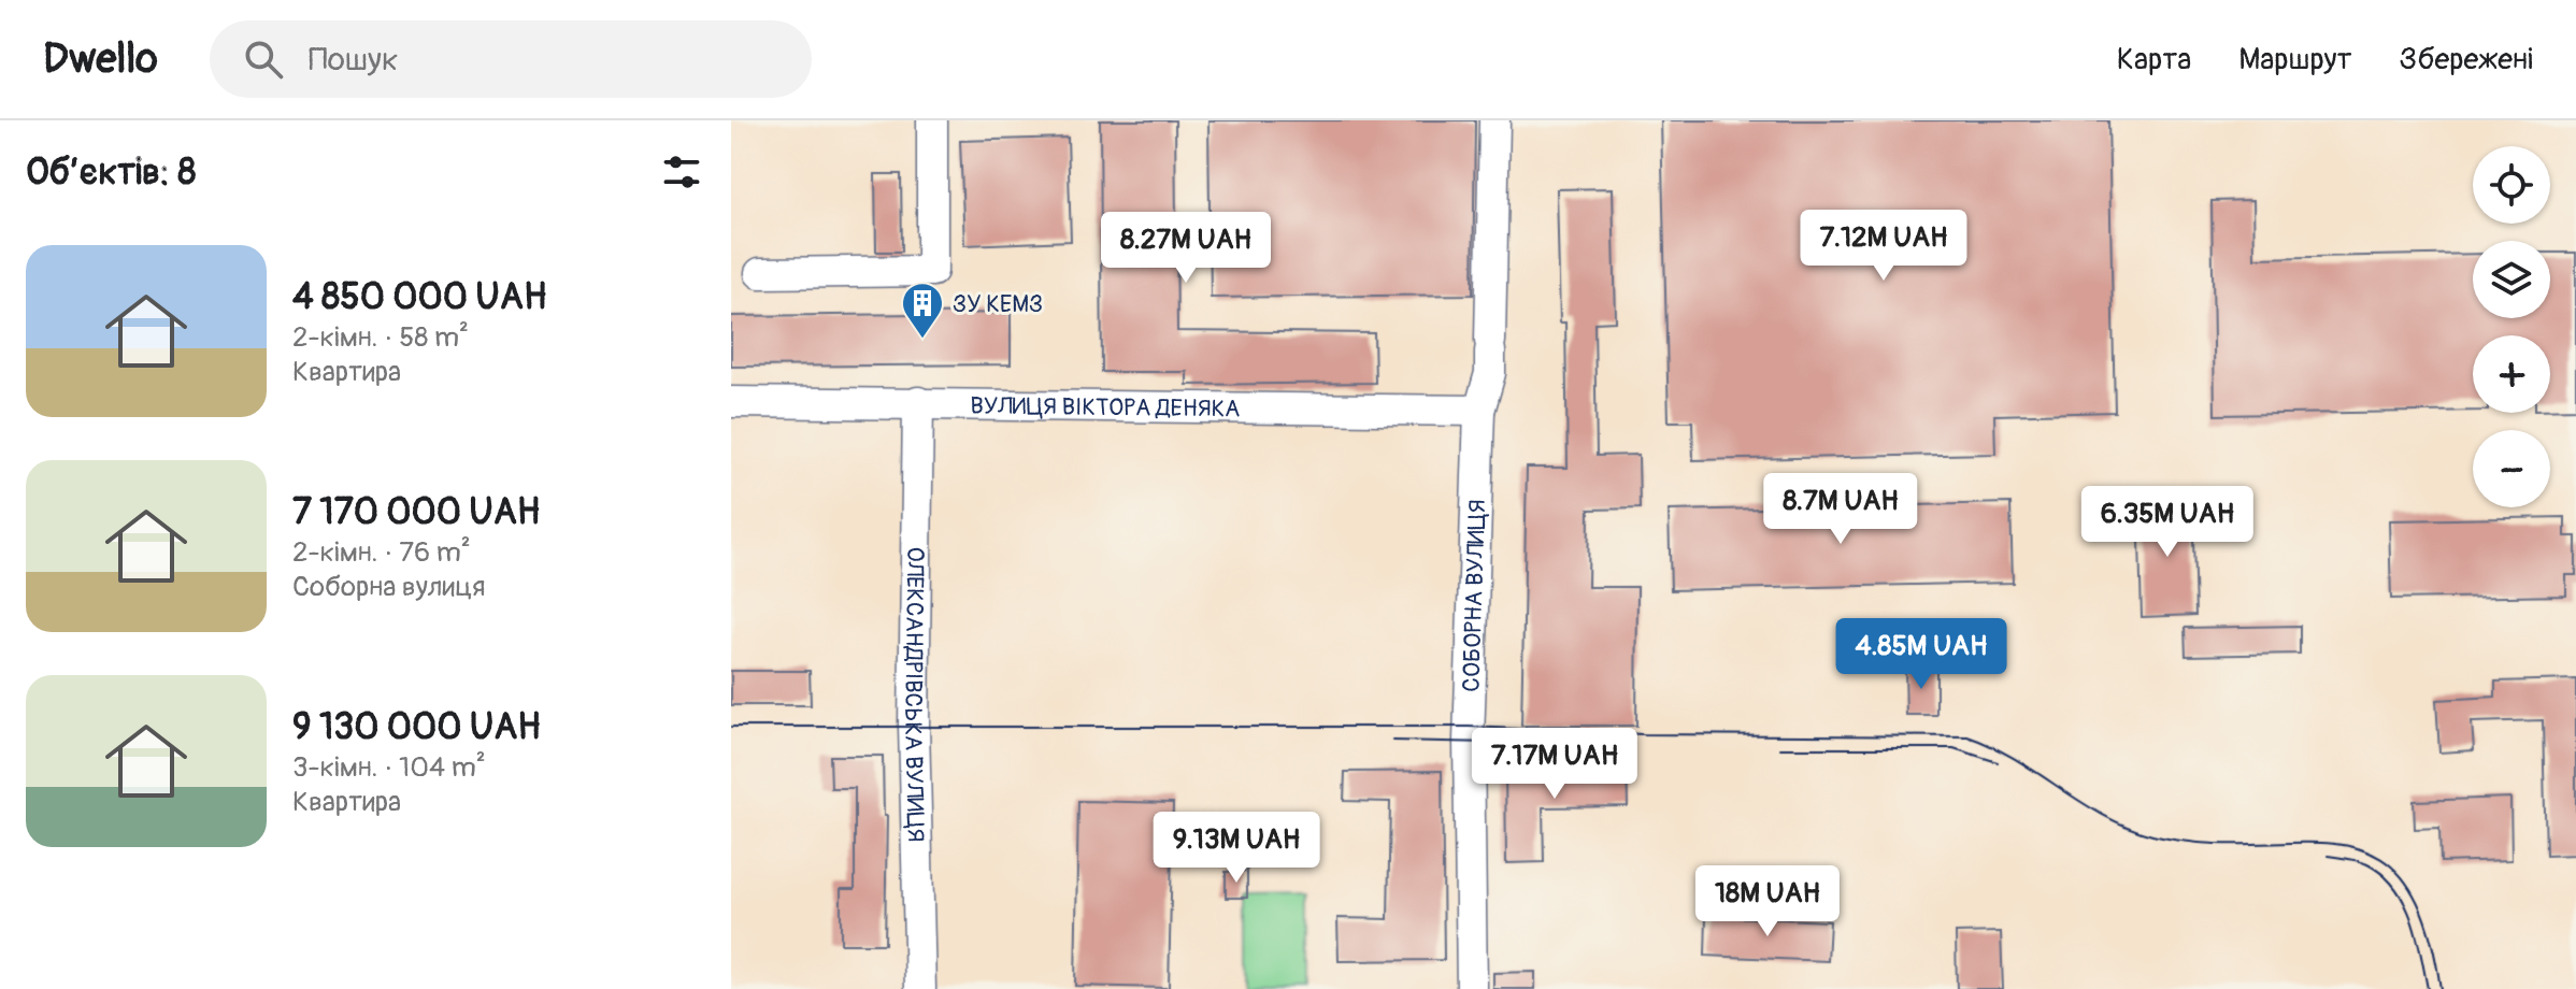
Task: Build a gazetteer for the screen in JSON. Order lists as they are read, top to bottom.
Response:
{
  "streets": {
    "street": ["ВУЛИЦЯ ВІКТОРА ДЕНЯКА", "СОБОРНА ВУЛИЦЯ", "ОЛЕКСАНДРІВСЬКА ВУЛИЦЯ"]
  },
  "crossings": [
    ["ВУЛИЦЯ ВІКТОРА ДЕНЯКА", "СОБОРНА ВУЛИЦЯ"],
    ["ВУЛИЦЯ ВІКТОРА ДЕНЯКА", "ОЛЕКСАНДРІВСЬКА ВУЛИЦЯ"]
  ],
  "places": {
    "building": ["ЗУ КЕМЗ"]
  },
  "page": {
    "header": "Dwello",
    "search": "Пошук",
    "nav": ["Карта", "Маршрут", "Збережені"],
    "heading": "Об’єктів: 8",
    "map_buttons": ["+", "−"],
    "price": [
      "7.12M UAH",
      "8.27M UAH",
      "8.7M UAH",
      "6.35M UAH",
      "4.85M UAH",
      "7.17M UAH",
      "9.13M UAH",
      "18M UAH"
    ],
    "list": [
      {
        "name": "4 850 000 UAH",
        "note": "2-кімн. · 58 m² · Квартира"
      },
      {
        "name": "7 170 000 UAH",
        "note": "2-кімн. · 76 m² · Соборна вулиця"
      },
      {
        "name": "9 130 000 UAH",
        "note": "3-кімн. · 104 m² · Квартира"
      }
    ]
  }
}
